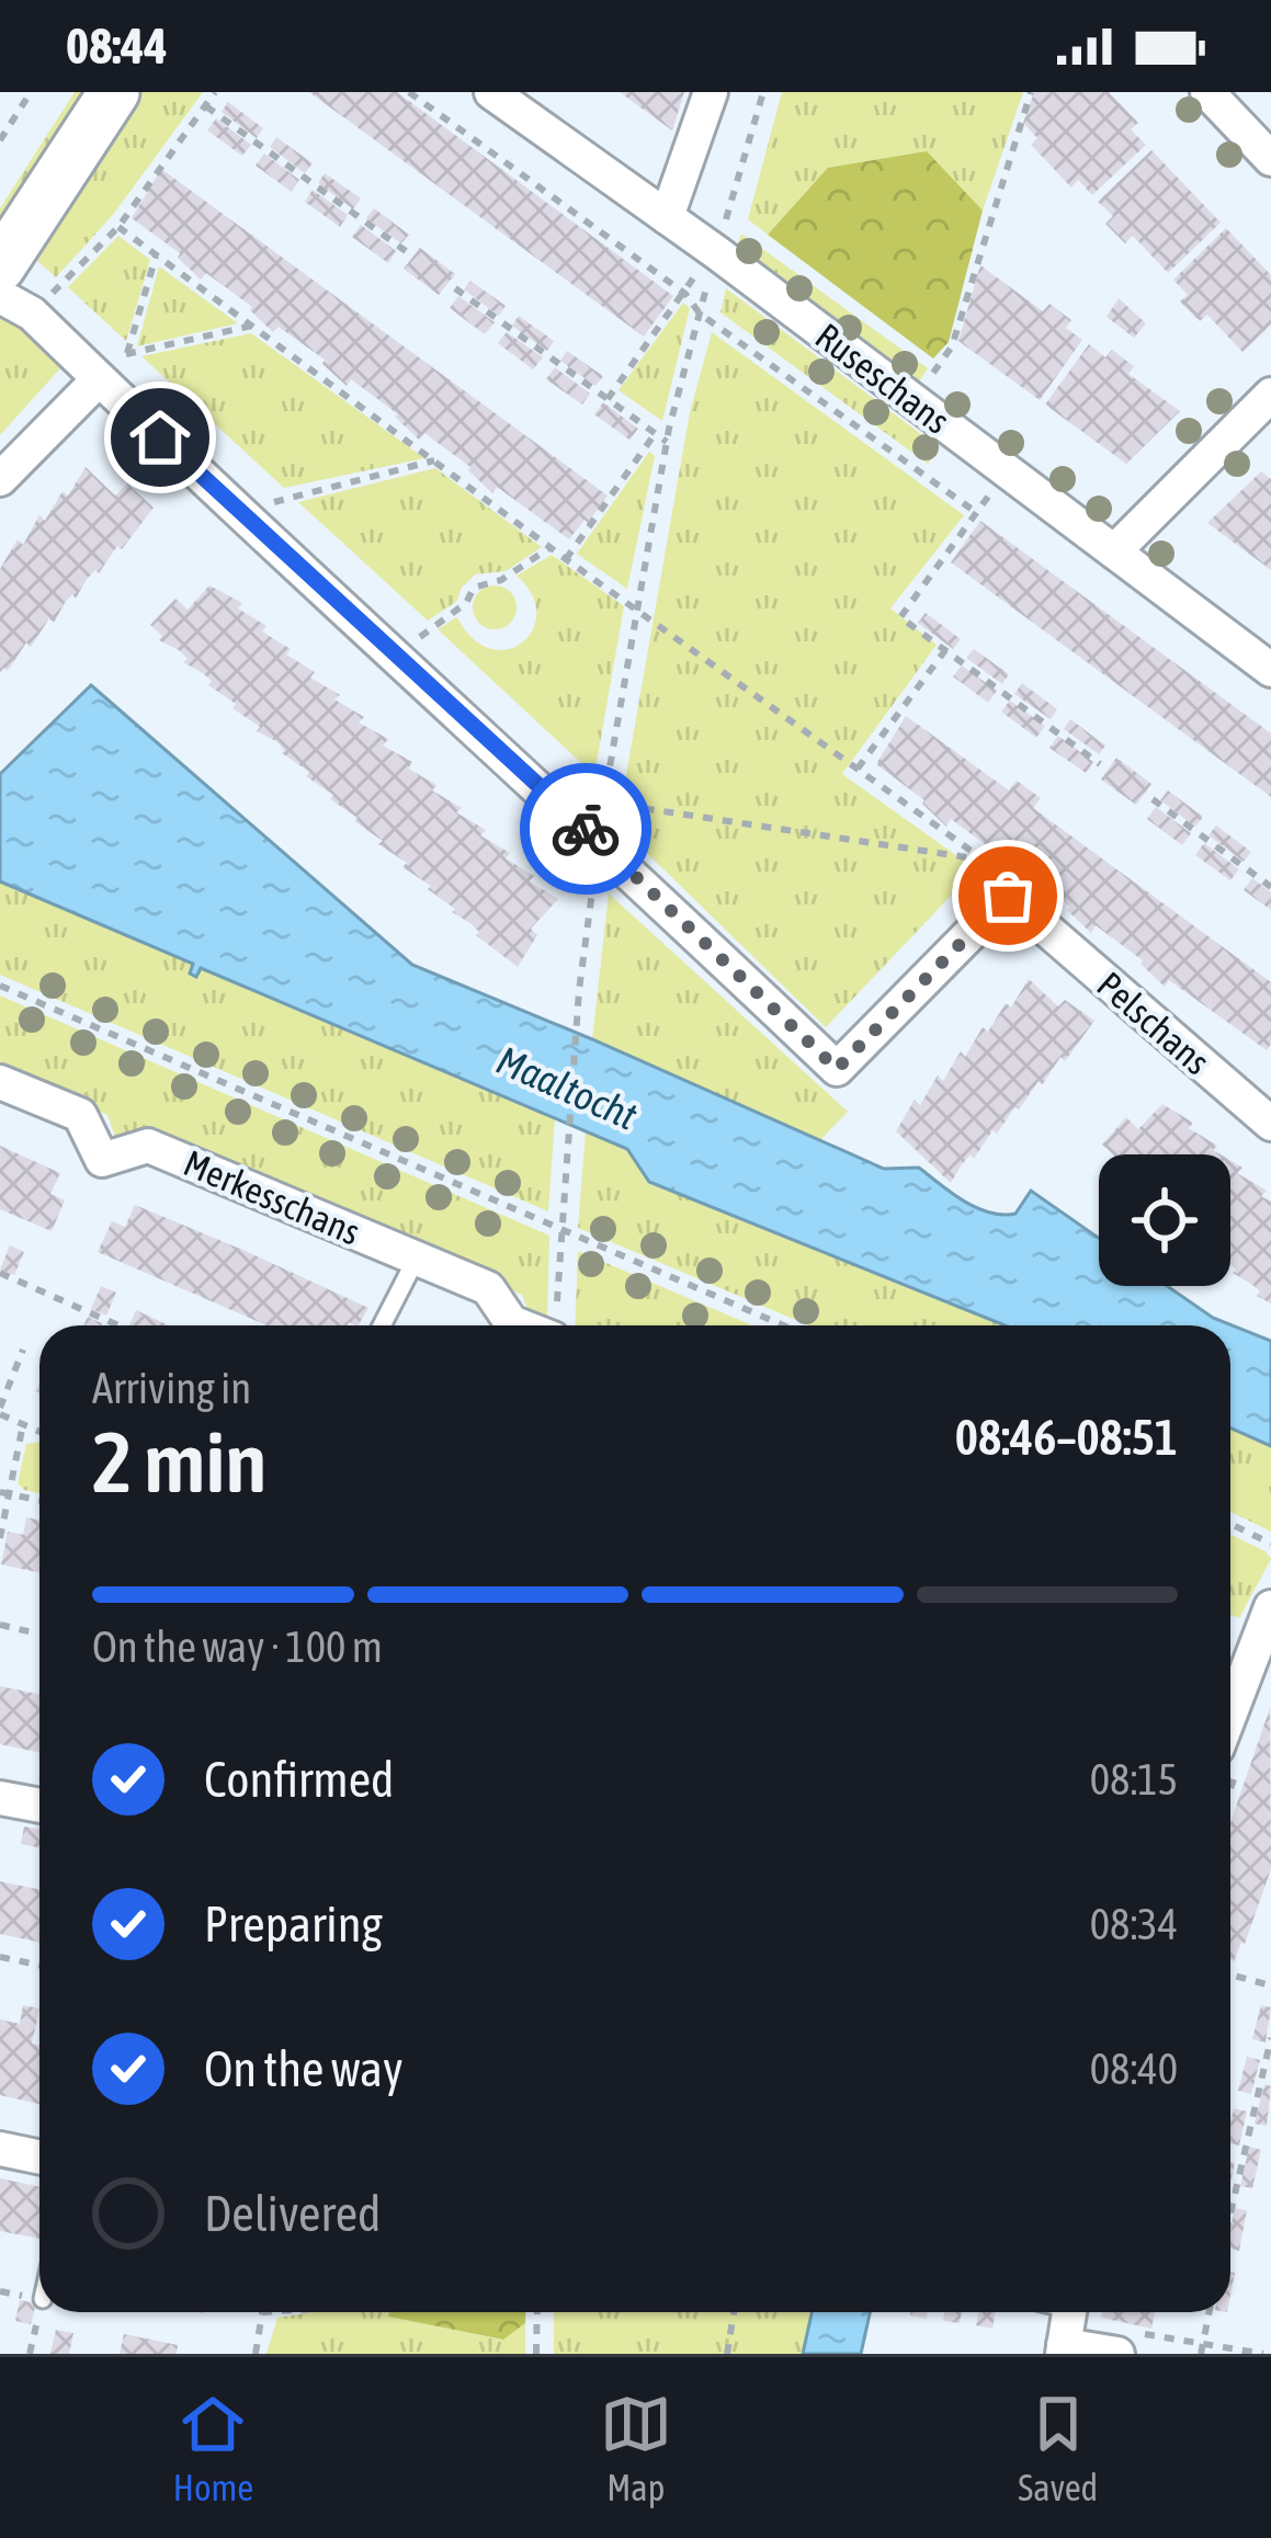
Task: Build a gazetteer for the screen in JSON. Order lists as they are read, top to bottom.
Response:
{
  "streets": {
    "street": ["Ruseschans", "Pelschans", "Merkesschans"]
  },
  "water": ["Maaltocht"],
  "page": {
    "status": "08:44",
    "heading": ["2 min", "Arriving in", "08:46–08:51"],
    "bar": "On the way · 100 m",
    "list": [
      ["Confirmed", "08:15"],
      ["Preparing", "08:34"],
      ["On the way", "08:40"],
      "Delivered"
    ],
    "tabs": ["Home", "Map", "Saved"]
  }
}
